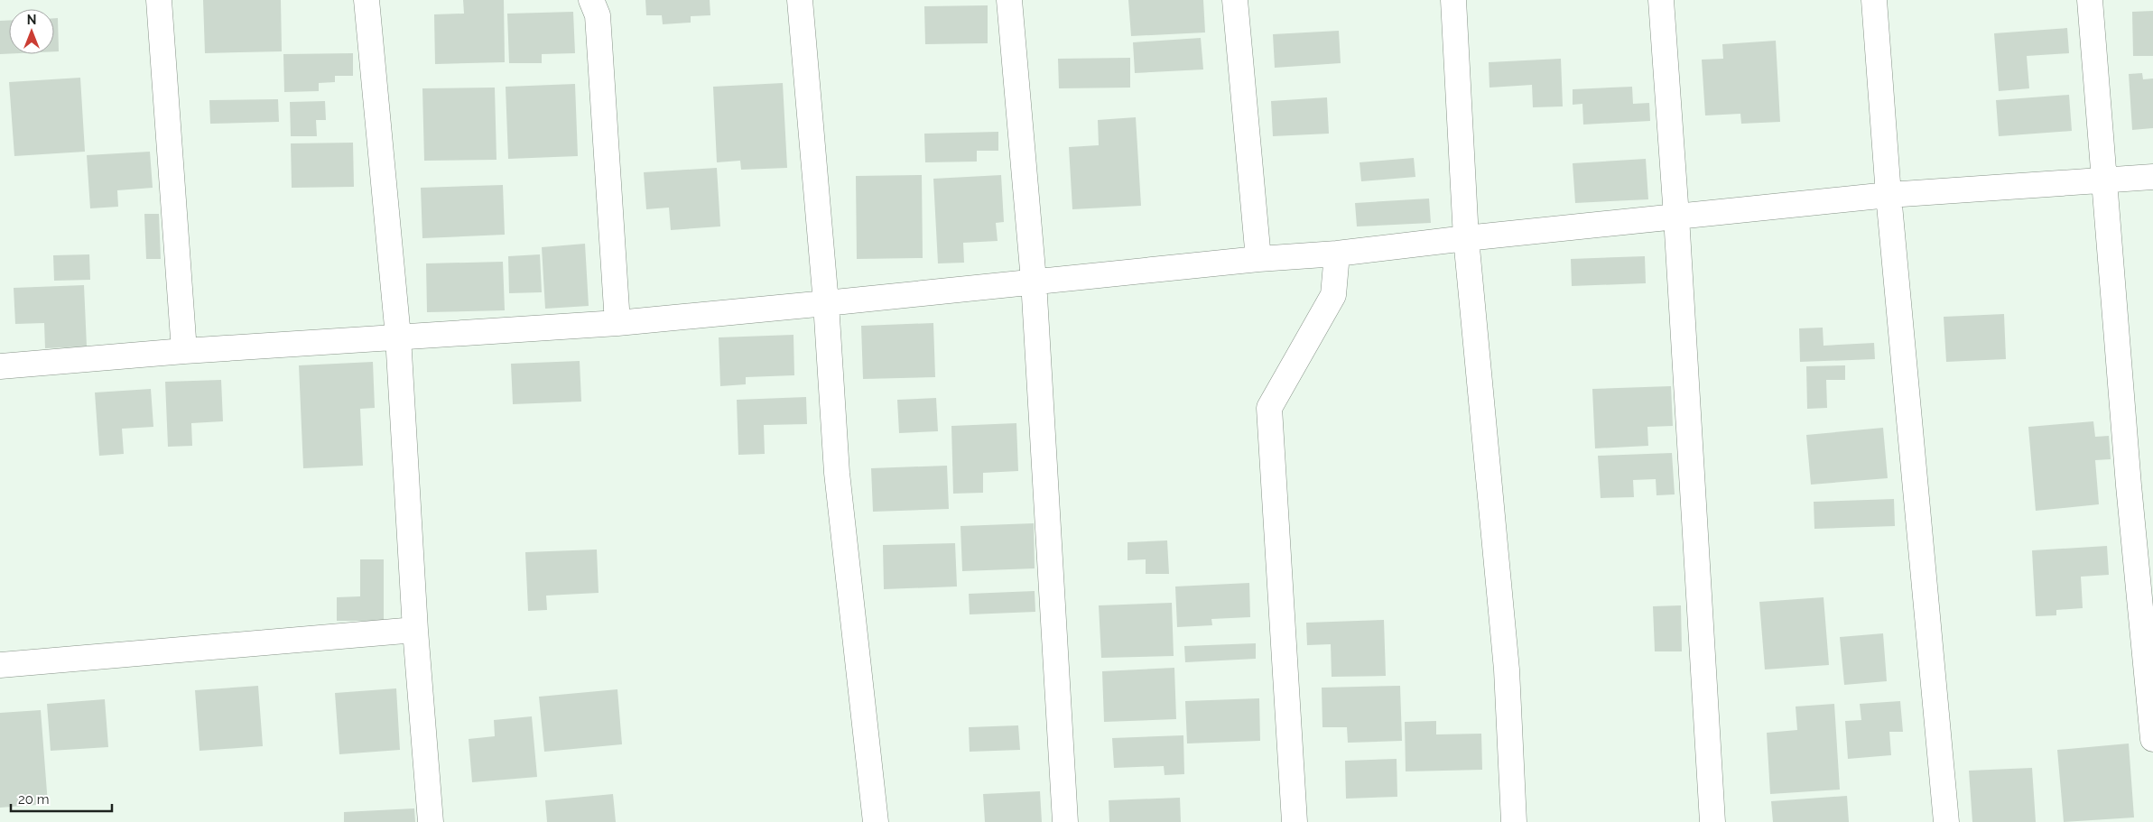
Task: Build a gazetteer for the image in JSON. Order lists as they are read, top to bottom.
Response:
{
  "scale_bar": "20 m",
  "north": "top"
}
